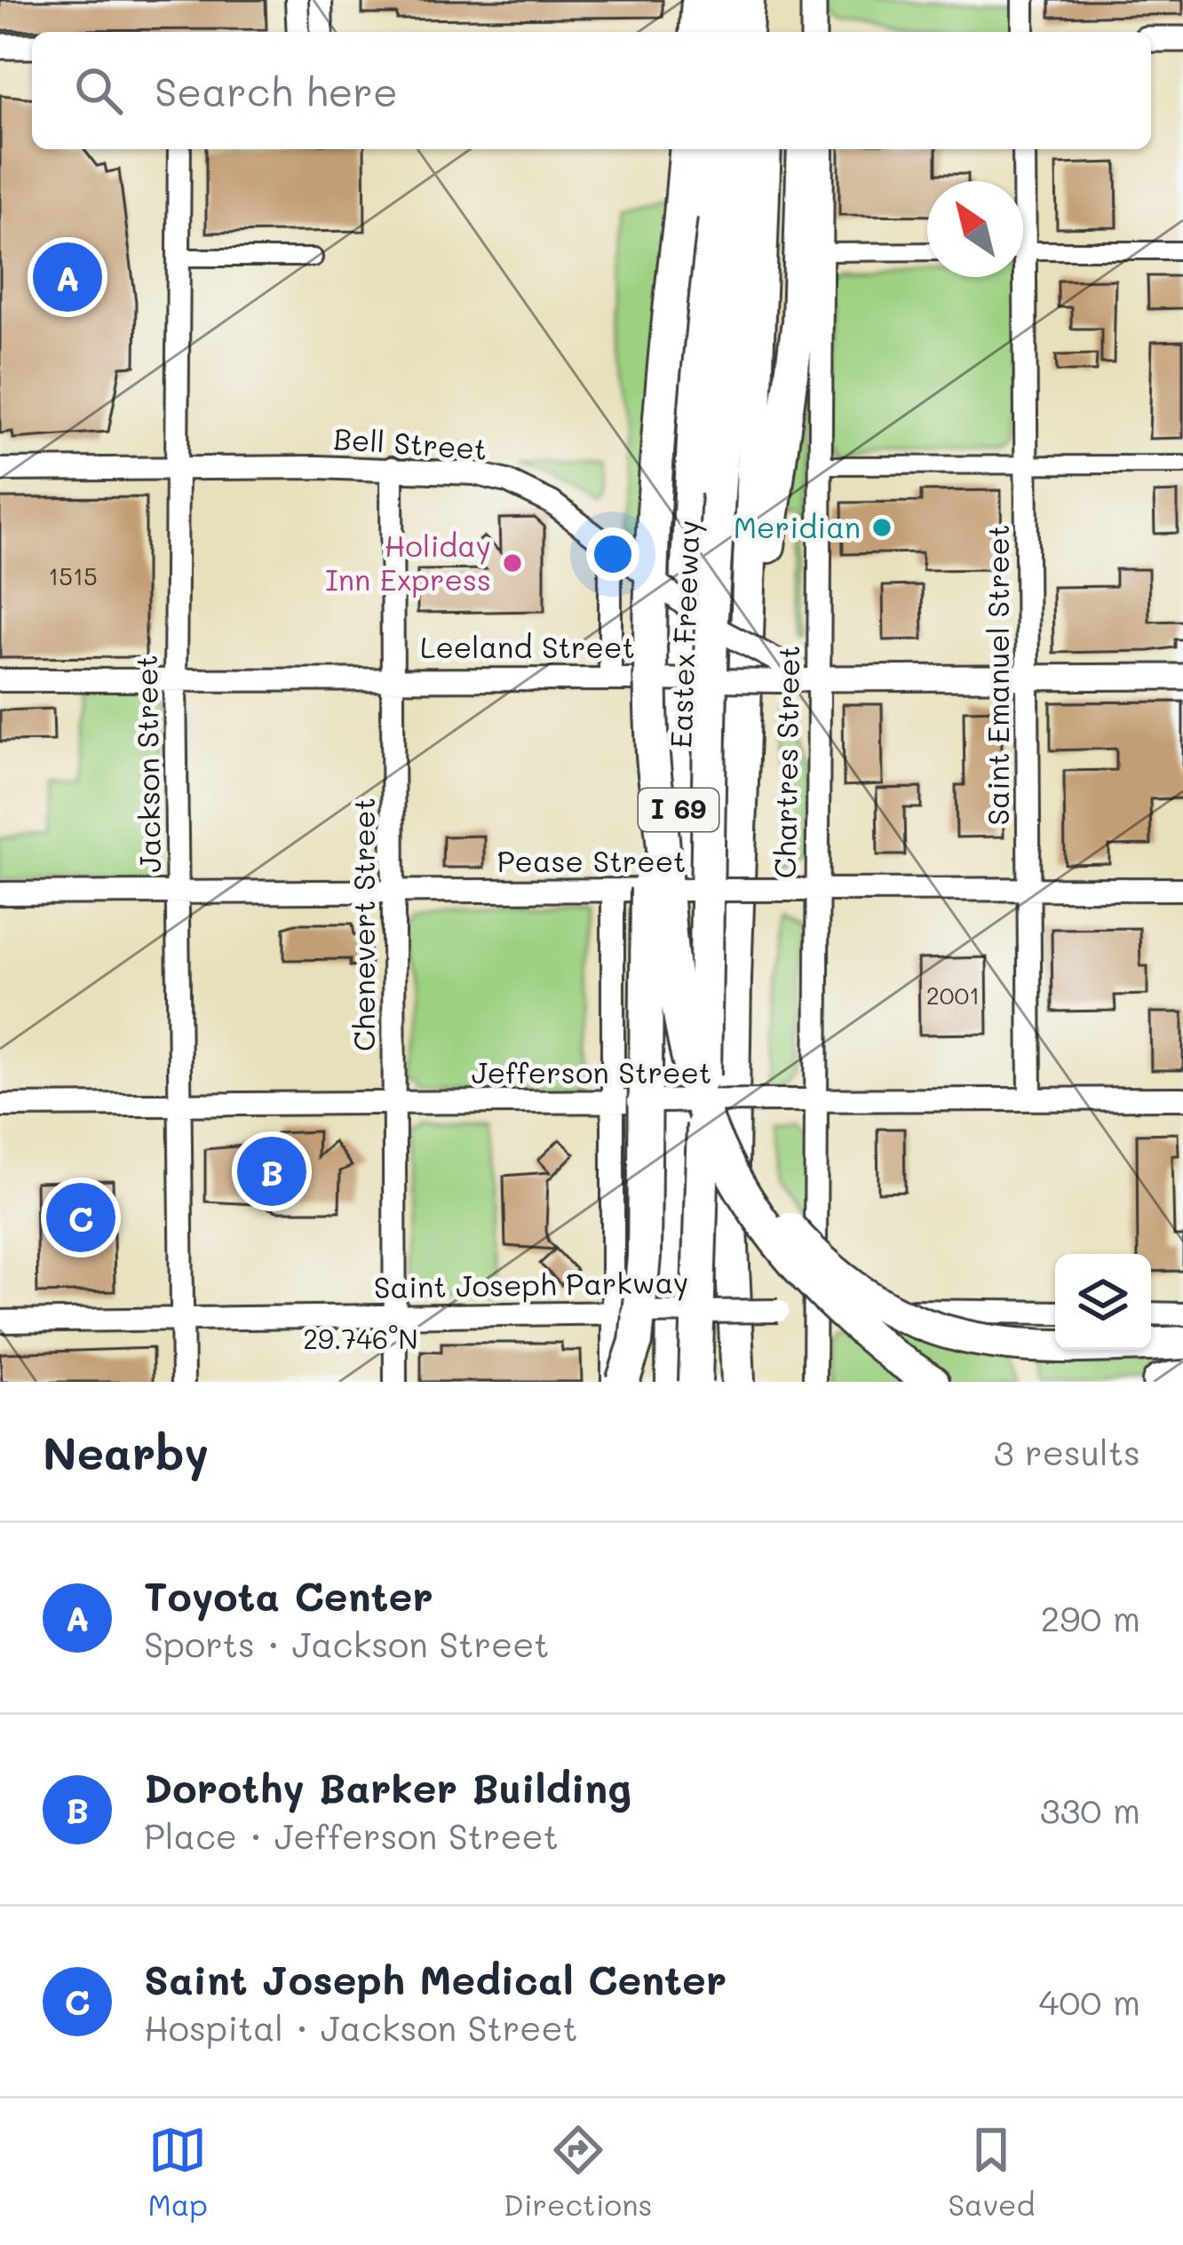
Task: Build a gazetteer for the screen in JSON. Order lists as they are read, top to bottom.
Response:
{
  "streets": {
    "highway": ["Eastex Freeway", "I 69"],
    "street": [
      "Bell Street",
      "Leeland Street",
      "Saint Emanuel Street",
      "Chartres Street",
      "Jackson Street",
      "Pease Street",
      "Chenevert Street",
      "Jefferson Street",
      "Saint Joseph Parkway"
    ]
  },
  "crossings": [
    ["Bell Street", "Leeland Street"],
    ["Bell Street", "Chartres Street"],
    ["Bell Street", "Jackson Street"],
    ["Bell Street", "Chenevert Street"],
    ["Leeland Street", "Jackson Street"],
    ["Leeland Street", "Chenevert Street"],
    ["Saint Emanuel Street", "Pease Street"],
    ["Saint Emanuel Street", "Jefferson Street"],
    ["Chartres Street", "Pease Street"],
    ["Chartres Street", "Jefferson Street"],
    ["Chartres Street", "Saint Joseph Parkway"],
    ["Jackson Street", "Pease Street"],
    ["Jackson Street", "Jefferson Street"],
    ["Jackson Street", "Saint Joseph Parkway"],
    ["Pease Street", "Chenevert Street"],
    ["Chenevert Street", "Jefferson Street"],
    ["Chenevert Street", "Saint Joseph Parkway"]
  ],
  "places": ["Meridian", "Holiday Inn Express"],
  "house_numbers": ["1515", "2001"],
  "north": "top left",
  "page": {
    "search": "Search here",
    "pins": ["A", "B", "C"],
    "heading": ["Nearby", "3 results"],
    "list": [
      {
        "mark": "A",
        "name": "Toyota Center",
        "note": "Sports · Jackson Street",
        "value": "290 m"
      },
      {
        "mark": "B",
        "name": "Dorothy Barker Building",
        "note": "Place · Jefferson Street",
        "value": "330 m"
      },
      {
        "mark": "C",
        "name": "Saint Joseph Medical Center",
        "note": "Hospital · Jackson Street",
        "value": "400 m"
      }
    ],
    "nav": ["Map", "Directions", "Saved"]
  },
  "coordinates": ["29.746°N"]
}
